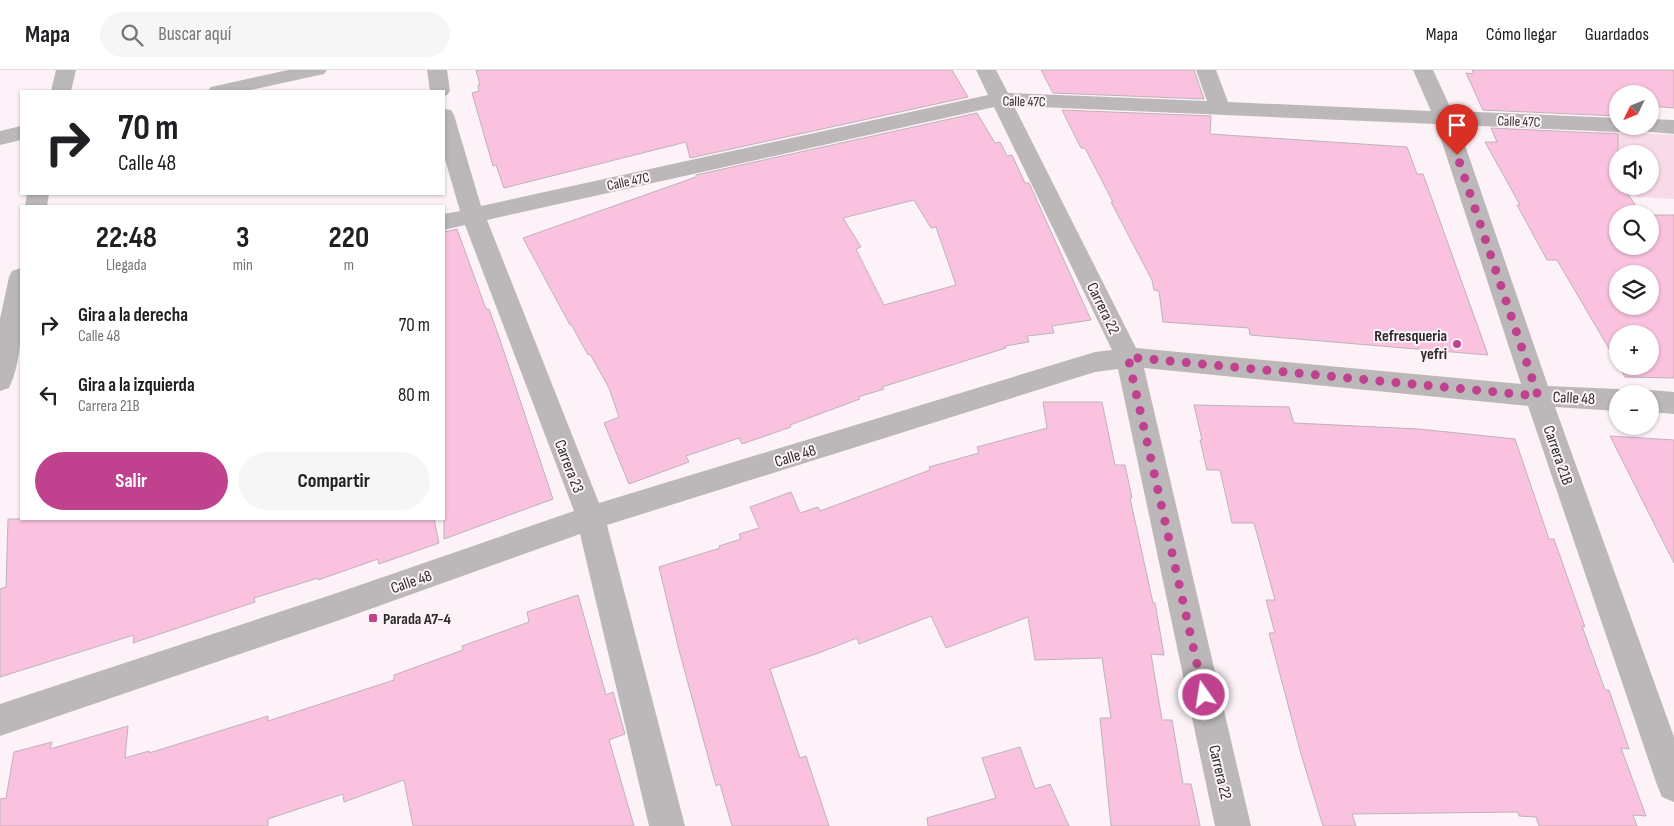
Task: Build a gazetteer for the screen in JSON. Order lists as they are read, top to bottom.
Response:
{
  "streets": {
    "street": [
      "Calle 47C",
      "Carrera 22",
      "Calle 48",
      "Carrera 21B",
      "Carrera 23"
    ]
  },
  "crossings": [
    ["Calle 47C", "Carrera 22"],
    ["Calle 47C", "Carrera 21B"],
    ["Calle 47C", "Carrera 23"],
    ["Carrera 22", "Calle 48"],
    ["Calle 48", "Carrera 21B"],
    ["Calle 48", "Carrera 23"]
  ],
  "places": {
    "other": ["Refresqueria yefri"],
    "transit": ["Parada A7-4"]
  },
  "north": "bottom left",
  "page": {
    "header": "Mapa",
    "search": "Buscar aquí",
    "nav": ["Mapa", "Cómo llegar", "Guardados"],
    "map_buttons": ["+", "−"],
    "turn": ["70 m", "Calle 48"],
    "eta": [
      "22:48",
      "Llegada",
      "3",
      "min",
      "220",
      "m"
    ],
    "list": [
      {
        "name": "Gira a la derecha",
        "note": "Calle 48",
        "value": "70 m"
      },
      {
        "name": "Gira a la izquierda",
        "note": "Carrera 21B",
        "value": "80 m"
      }
    ],
    "buttons": ["Salir", "Compartir"]
  }
}
